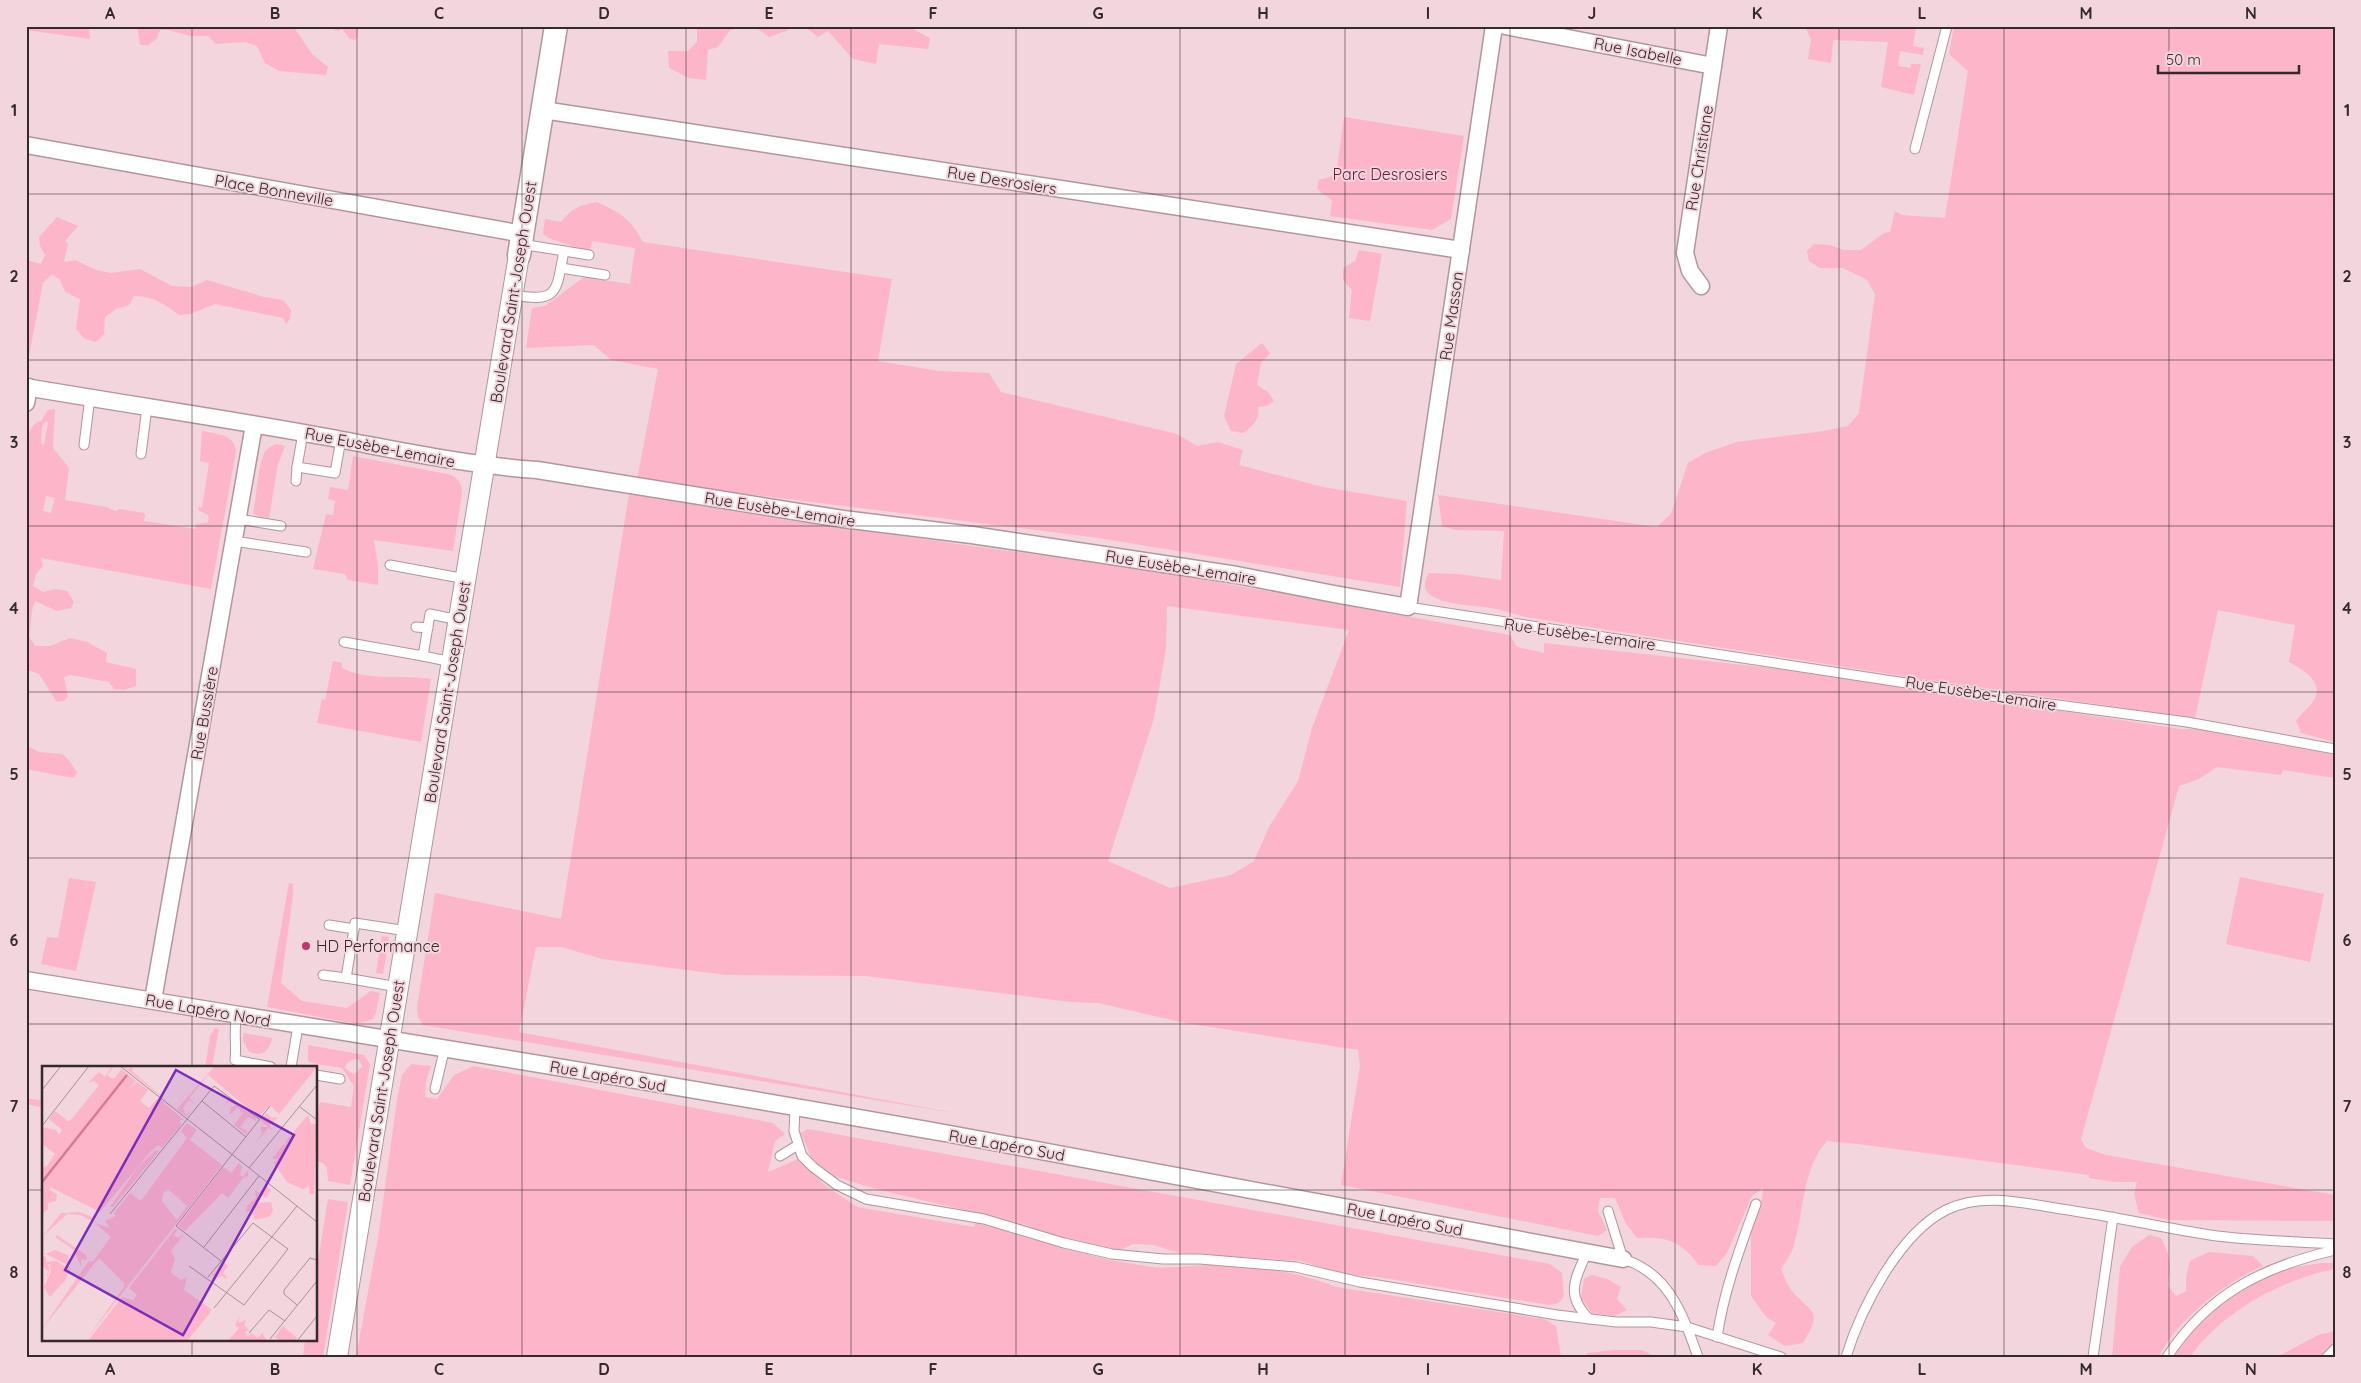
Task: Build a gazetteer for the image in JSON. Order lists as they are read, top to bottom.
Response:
{
  "streets": {
    "main road": ["Boulevard Saint-Joseph Ouest"],
    "street": [
      "Rue Isabelle",
      "Rue Christiane",
      "Rue Desrosiers",
      "Place Bonneville",
      "Rue Masson",
      "Rue Eusèbe-Lemaire",
      "Rue Bussière",
      "Rue Lapéro Nord",
      "Rue Lapéro Sud"
    ]
  },
  "crossings": [
    ["Rue Isabelle", "Rue Christiane"],
    ["Rue Desrosiers", "Boulevard Saint-Joseph Ouest"],
    ["Rue Desrosiers", "Rue Masson"],
    ["Place Bonneville", "Boulevard Saint-Joseph Ouest"],
    ["Boulevard Saint-Joseph Ouest", "Rue Eusèbe-Lemaire"],
    ["Boulevard Saint-Joseph Ouest", "Rue Lapéro Nord"],
    ["Boulevard Saint-Joseph Ouest", "Rue Lapéro Sud"],
    ["Rue Masson", "Rue Eusèbe-Lemaire"],
    ["Rue Eusèbe-Lemaire", "Rue Bussière"],
    ["Rue Bussière", "Rue Lapéro Nord"],
    ["Rue Lapéro Nord", "Rue Lapéro Sud"]
  ],
  "parks": ["Parc Desrosiers"],
  "places": ["HD Performance"],
  "scale_bar": "50 m",
  "grid": {
    "columns": [
      "A",
      "B",
      "C",
      "D",
      "E",
      "F",
      "G",
      "H",
      "I",
      "J",
      "K",
      "L",
      "M",
      "N"
    ],
    "rows": [
      "1",
      "2",
      "3",
      "4",
      "5",
      "6",
      "7",
      "8"
    ]
  }
}
